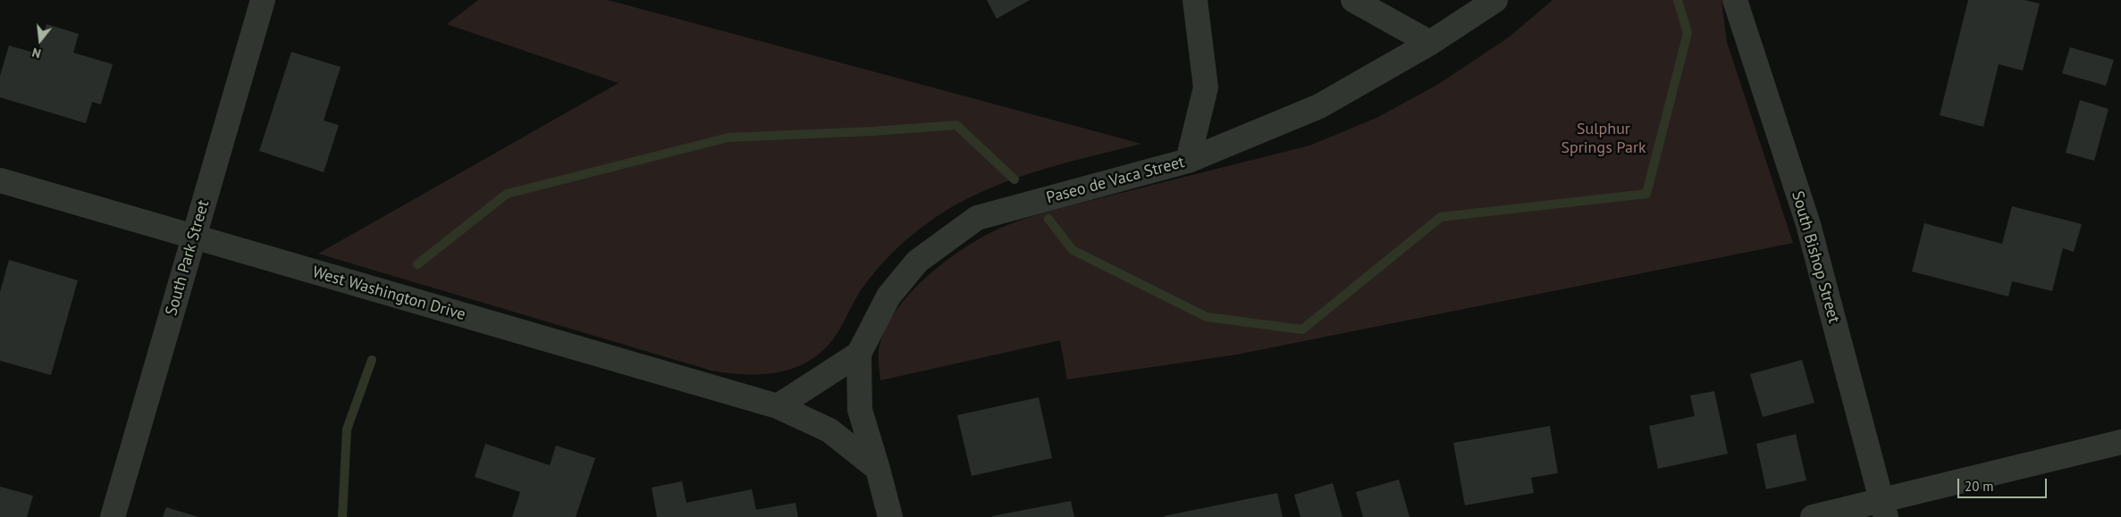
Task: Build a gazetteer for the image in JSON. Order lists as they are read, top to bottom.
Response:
{
  "streets": {
    "street": [
      "Paseo de Vaca Street",
      "South Bishop Street",
      "South Park Street",
      "West Washington Drive"
    ]
  },
  "crossings": [
    ["Paseo de Vaca Street", "West Washington Drive"],
    ["South Park Street", "West Washington Drive"]
  ],
  "parks": ["Sulphur Springs Park"],
  "scale_bar": "20 m",
  "north": "bottom"
}
